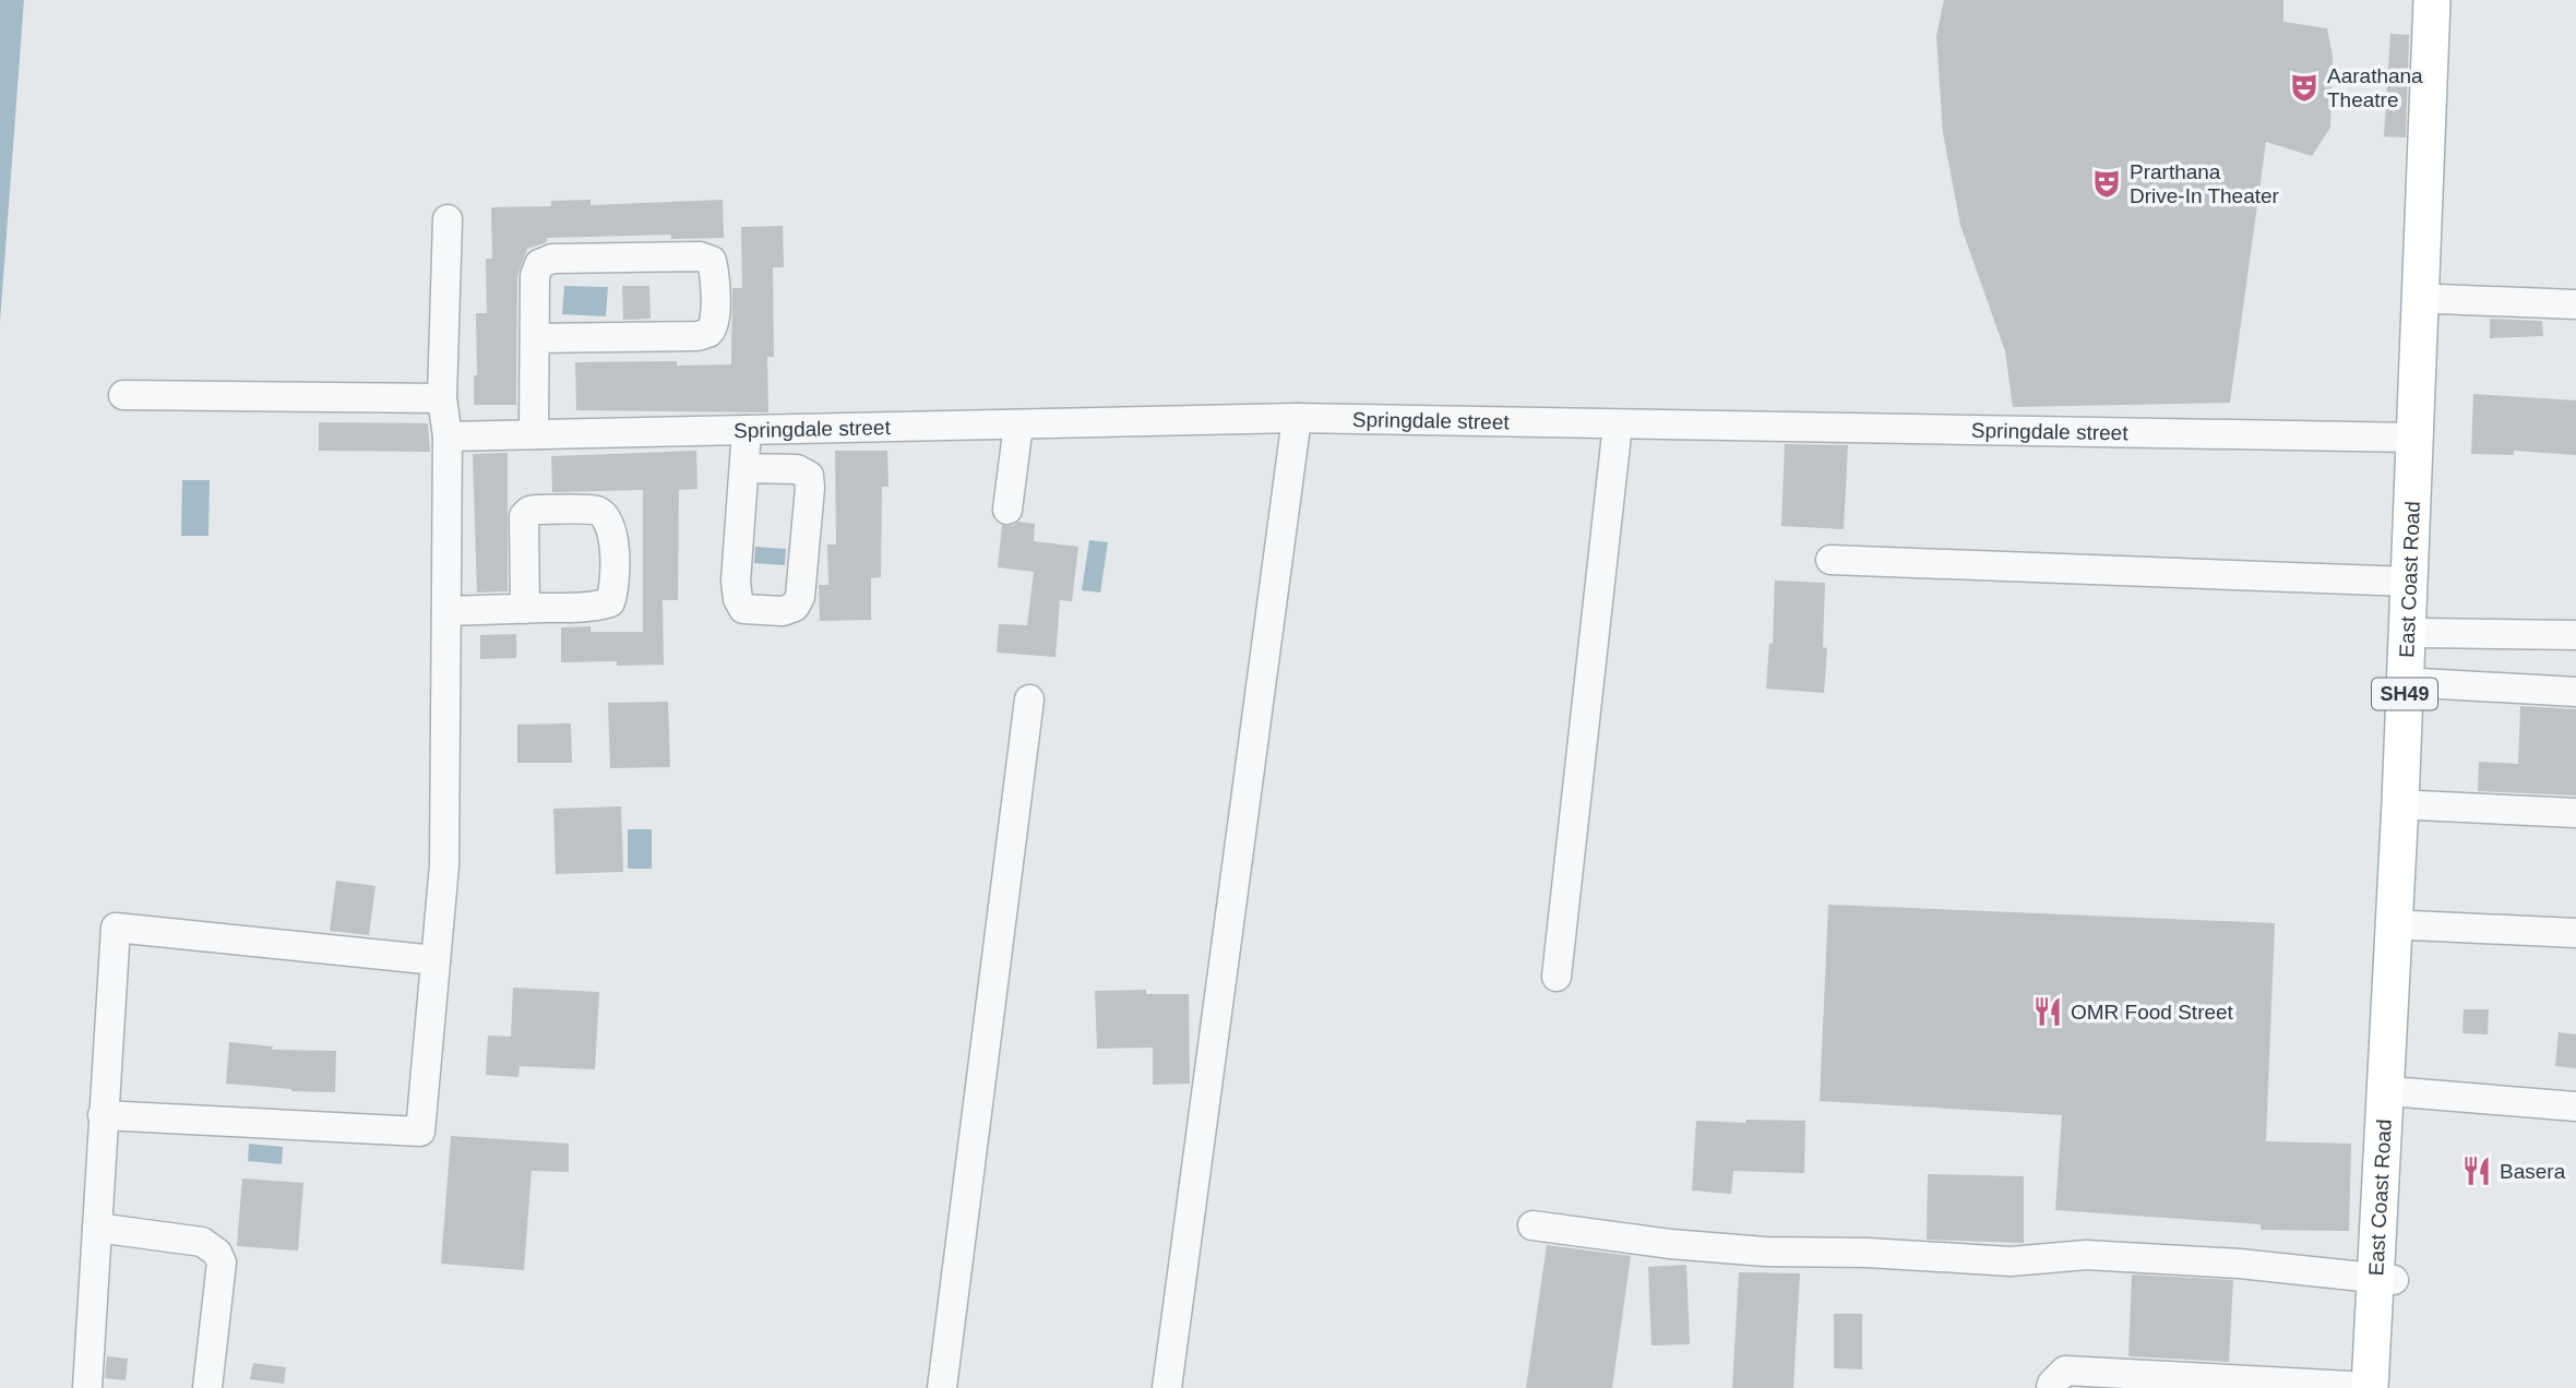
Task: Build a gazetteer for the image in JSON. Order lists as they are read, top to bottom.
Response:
{
  "streets": {
    "main road": ["East Coast Road", "SH49"],
    "street": ["Springdale street"]
  },
  "crossings": [
    ["Springdale street", "East Coast Road"]
  ],
  "places": {
    "theatre": ["Aarathana Theatre", "Prarthana Drive-In Theater"],
    "restaurant": ["OMR Food Street", "Basera"]
  }
}
